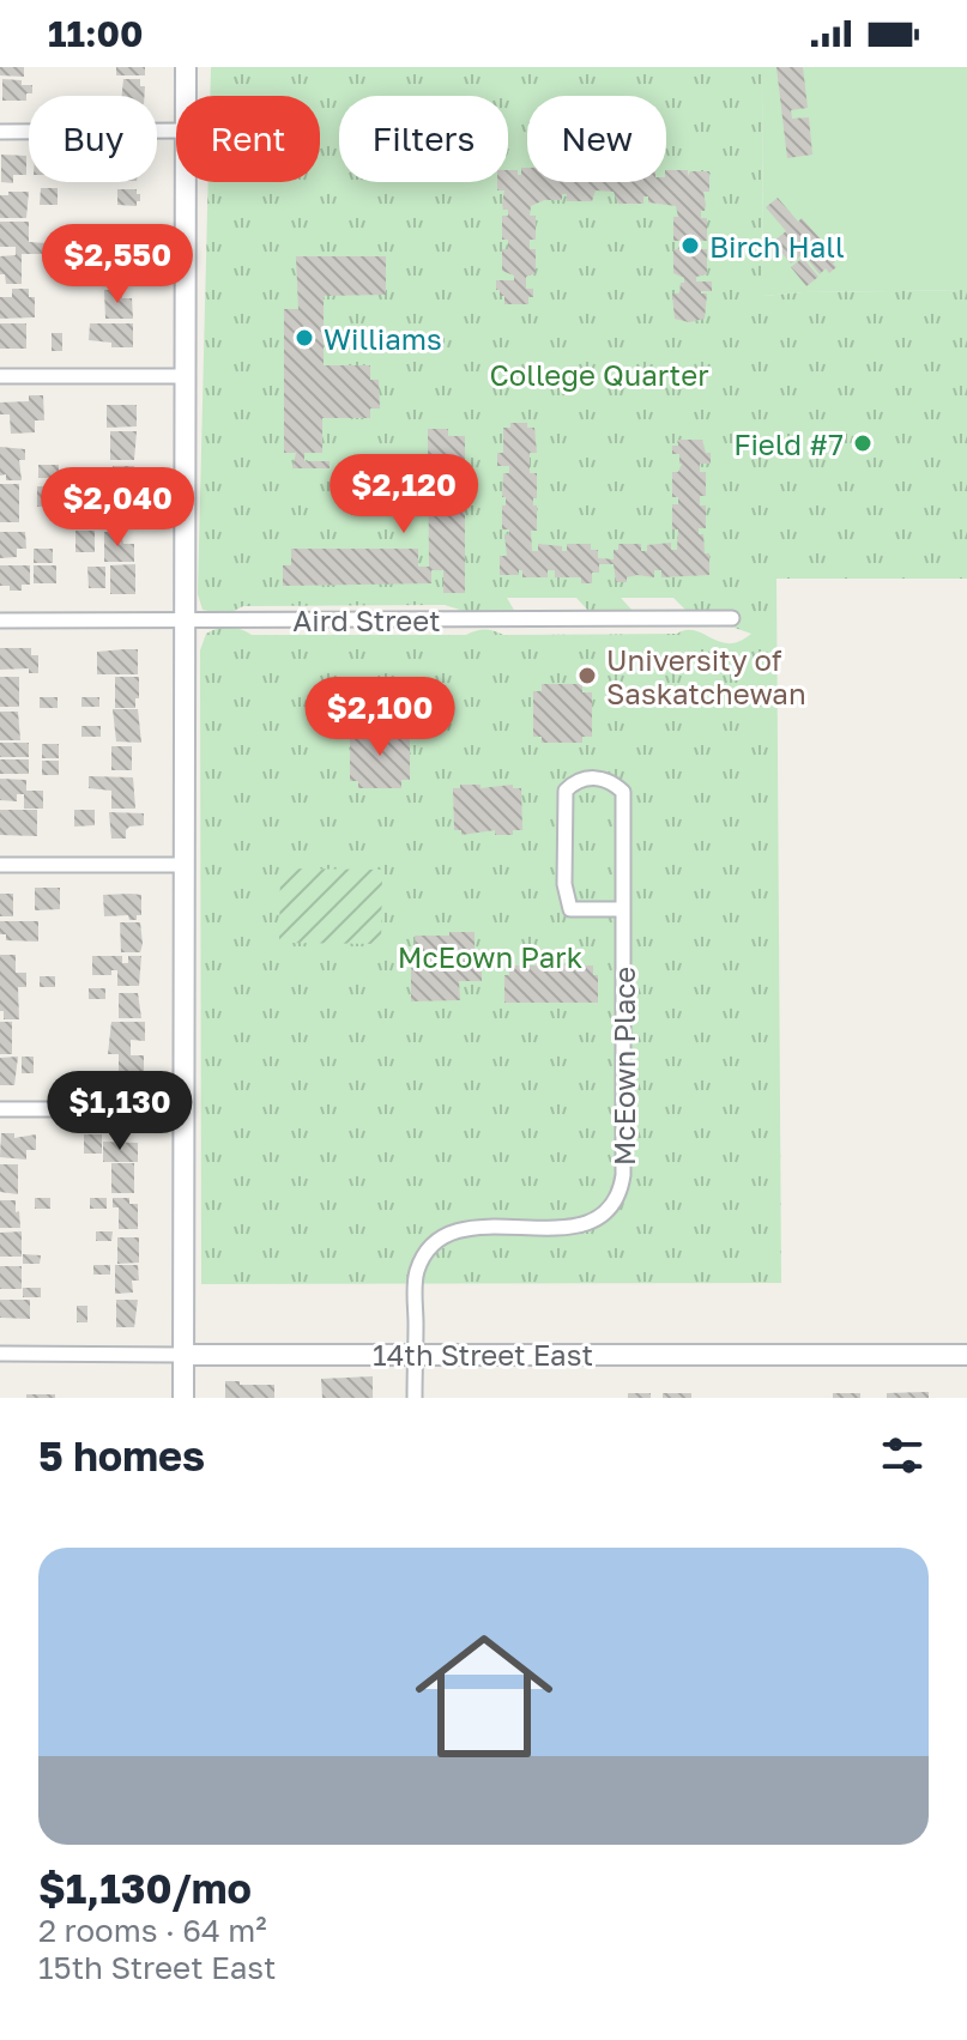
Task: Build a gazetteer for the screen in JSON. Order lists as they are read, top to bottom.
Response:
{
  "streets": {
    "main road": ["14th Street East"],
    "street": ["Aird Street", "McEown Place"]
  },
  "crossings": [
    ["McEown Place", "14th Street East"]
  ],
  "parks": ["College Quarter", "McEown Park"],
  "places": [
    "Birch Hall",
    "Williams",
    "Field #7",
    "University of Saskatchewan"
  ],
  "page": {
    "status": "11:00",
    "chip": [
      "Buy",
      "Rent",
      "Filters",
      "New"
    ],
    "price": [
      "$2,550",
      "$2,120",
      "$2,040",
      "$2,100",
      "$1,130"
    ],
    "heading": "5 homes",
    "list": [
      {
        "name": "$1,130/mo",
        "note": "2 rooms · 64 m² · 15th Street East"
      }
    ]
  }
}
